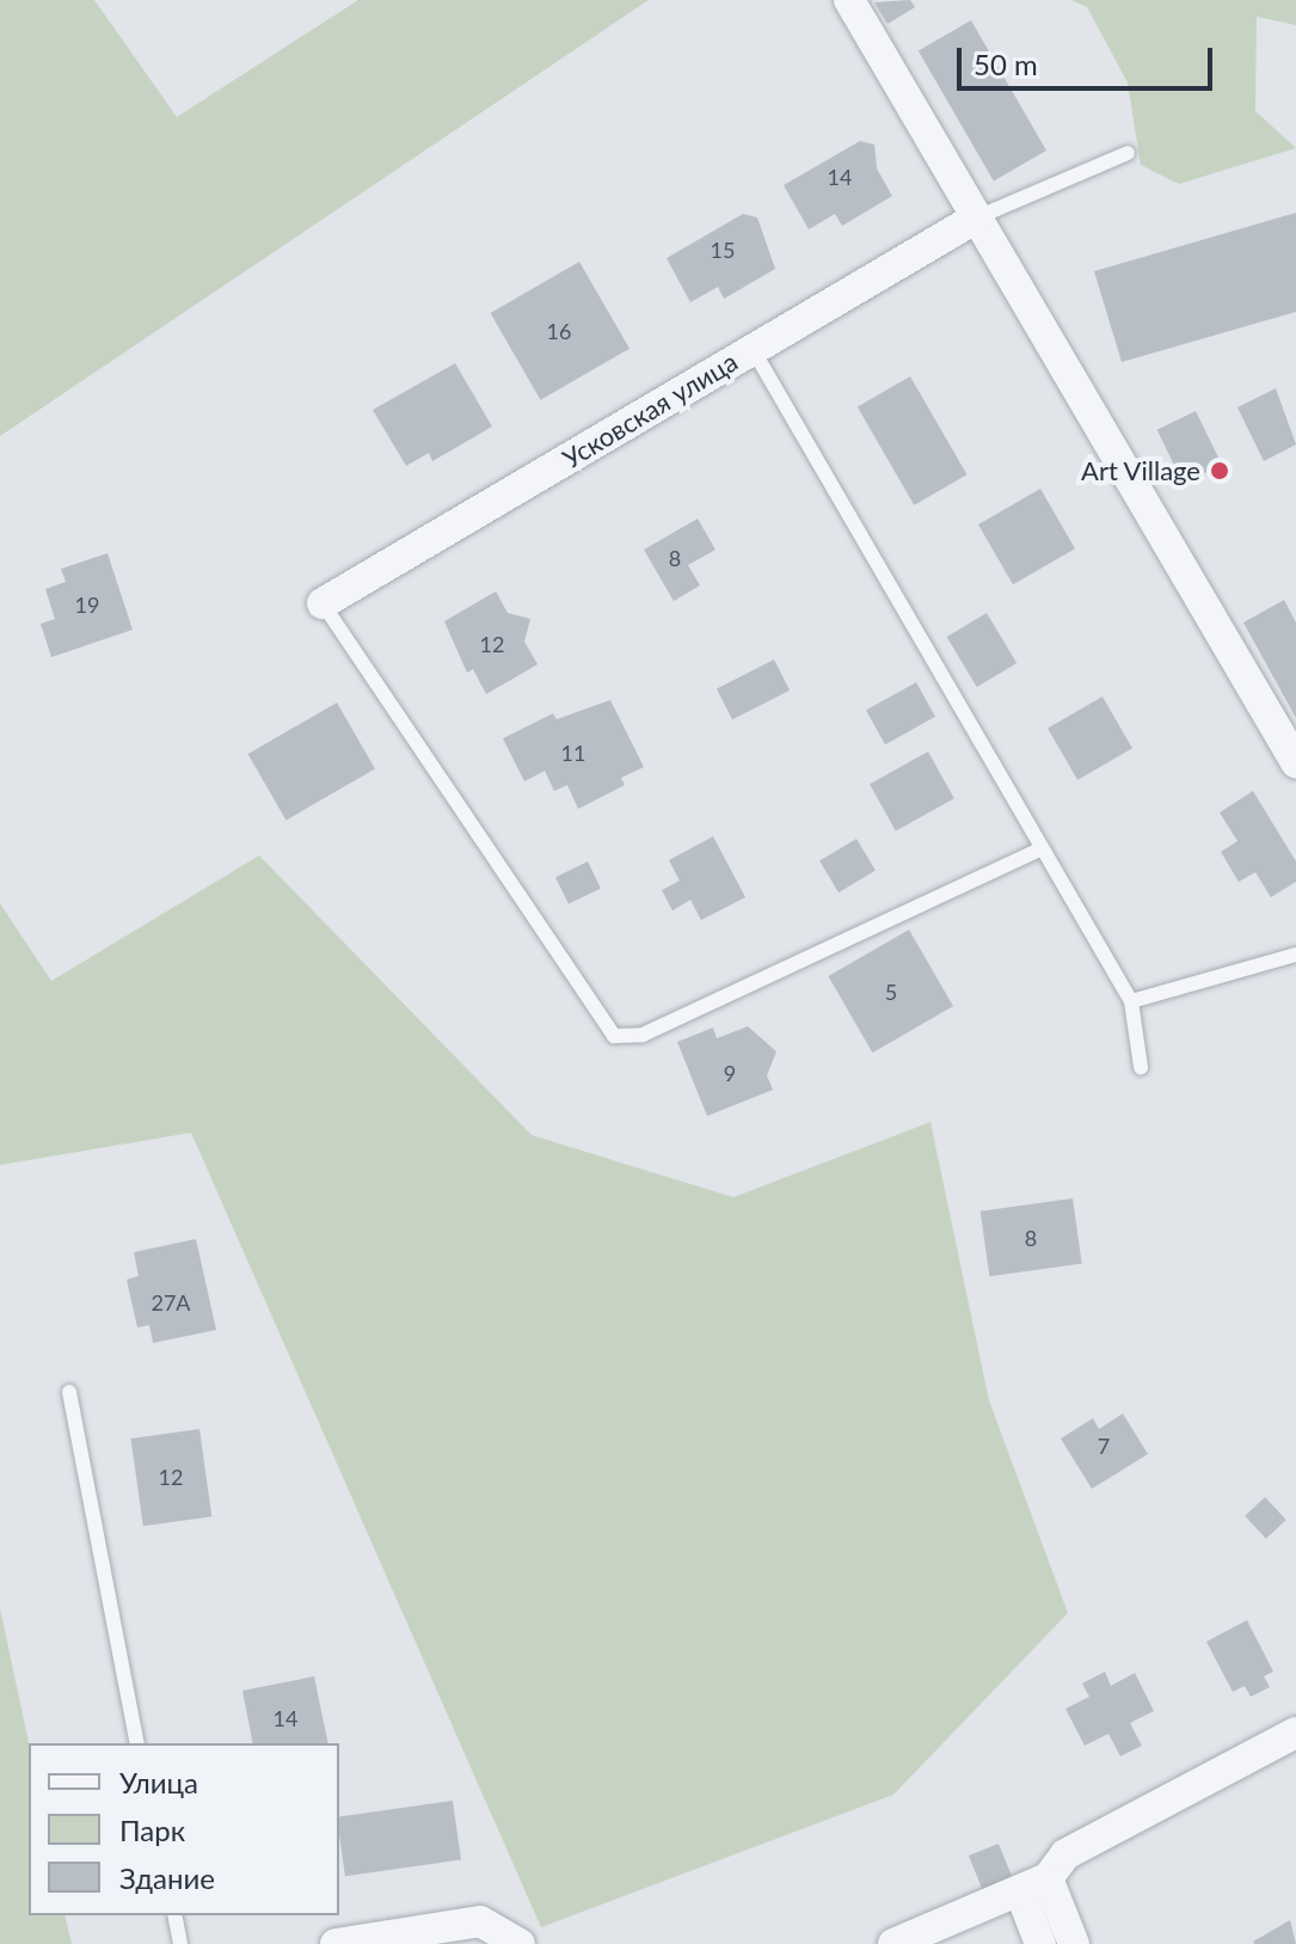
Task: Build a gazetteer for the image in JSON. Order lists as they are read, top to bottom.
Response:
{
  "streets": {
    "street": ["Усковская улица"]
  },
  "places": ["Art Village"],
  "house_numbers": [
    "14",
    "15",
    "16",
    "8",
    "19",
    "12",
    "11",
    "5",
    "9",
    "8",
    "27А",
    "7",
    "12",
    "14"
  ],
  "legend": ["Улица", "Парк", "Здание"],
  "scale_bar": "50 m"
}
